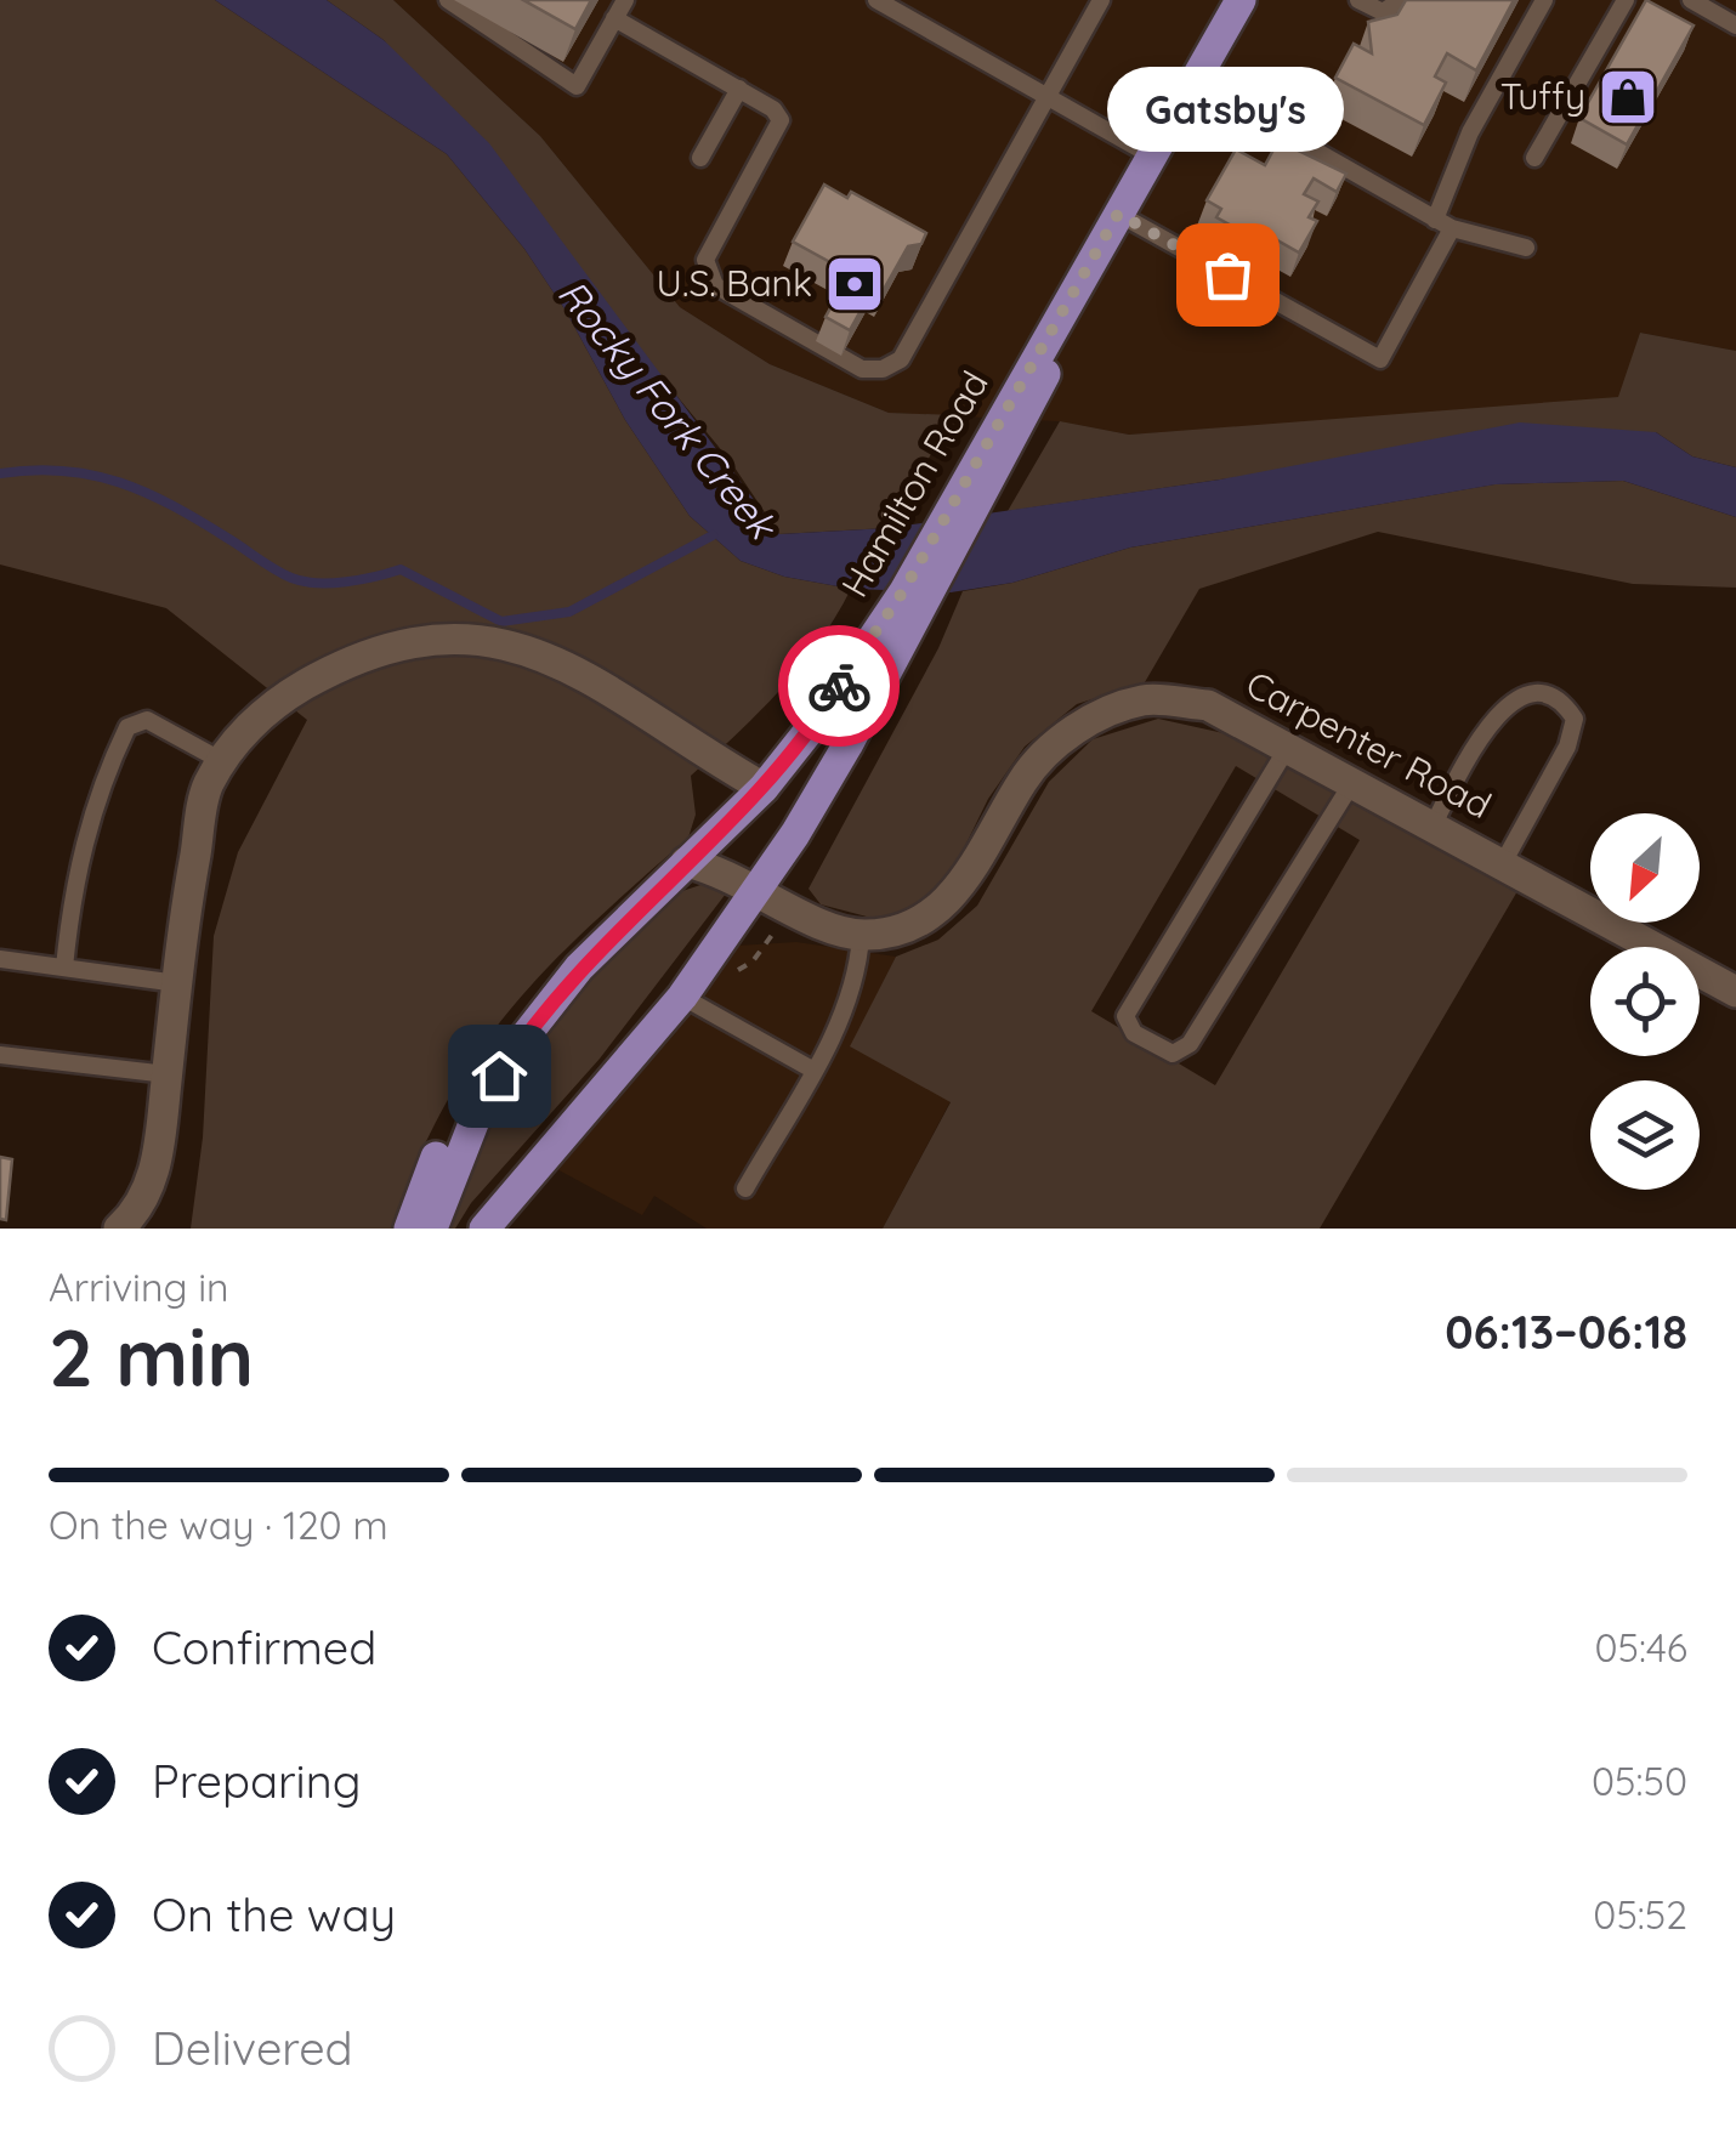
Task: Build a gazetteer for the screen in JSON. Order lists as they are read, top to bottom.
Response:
{
  "streets": {
    "main road": ["Hamilton Road"],
    "street": ["Carpenter Road"]
  },
  "water": ["Rocky Fork Creek"],
  "places": {
    "shop": ["Tuffy"],
    "other": ["Gatsby's"],
    "bank": ["U.S. Bank"]
  },
  "north": "bottom left",
  "page": {
    "bubble": "Gatsby's",
    "heading": ["2 min", "Arriving in", "06:13–06:18"],
    "bar": "On the way · 120 m",
    "list": [
      ["Confirmed", "05:46"],
      ["Preparing", "05:50"],
      ["On the way", "05:52"],
      "Delivered"
    ]
  }
}
